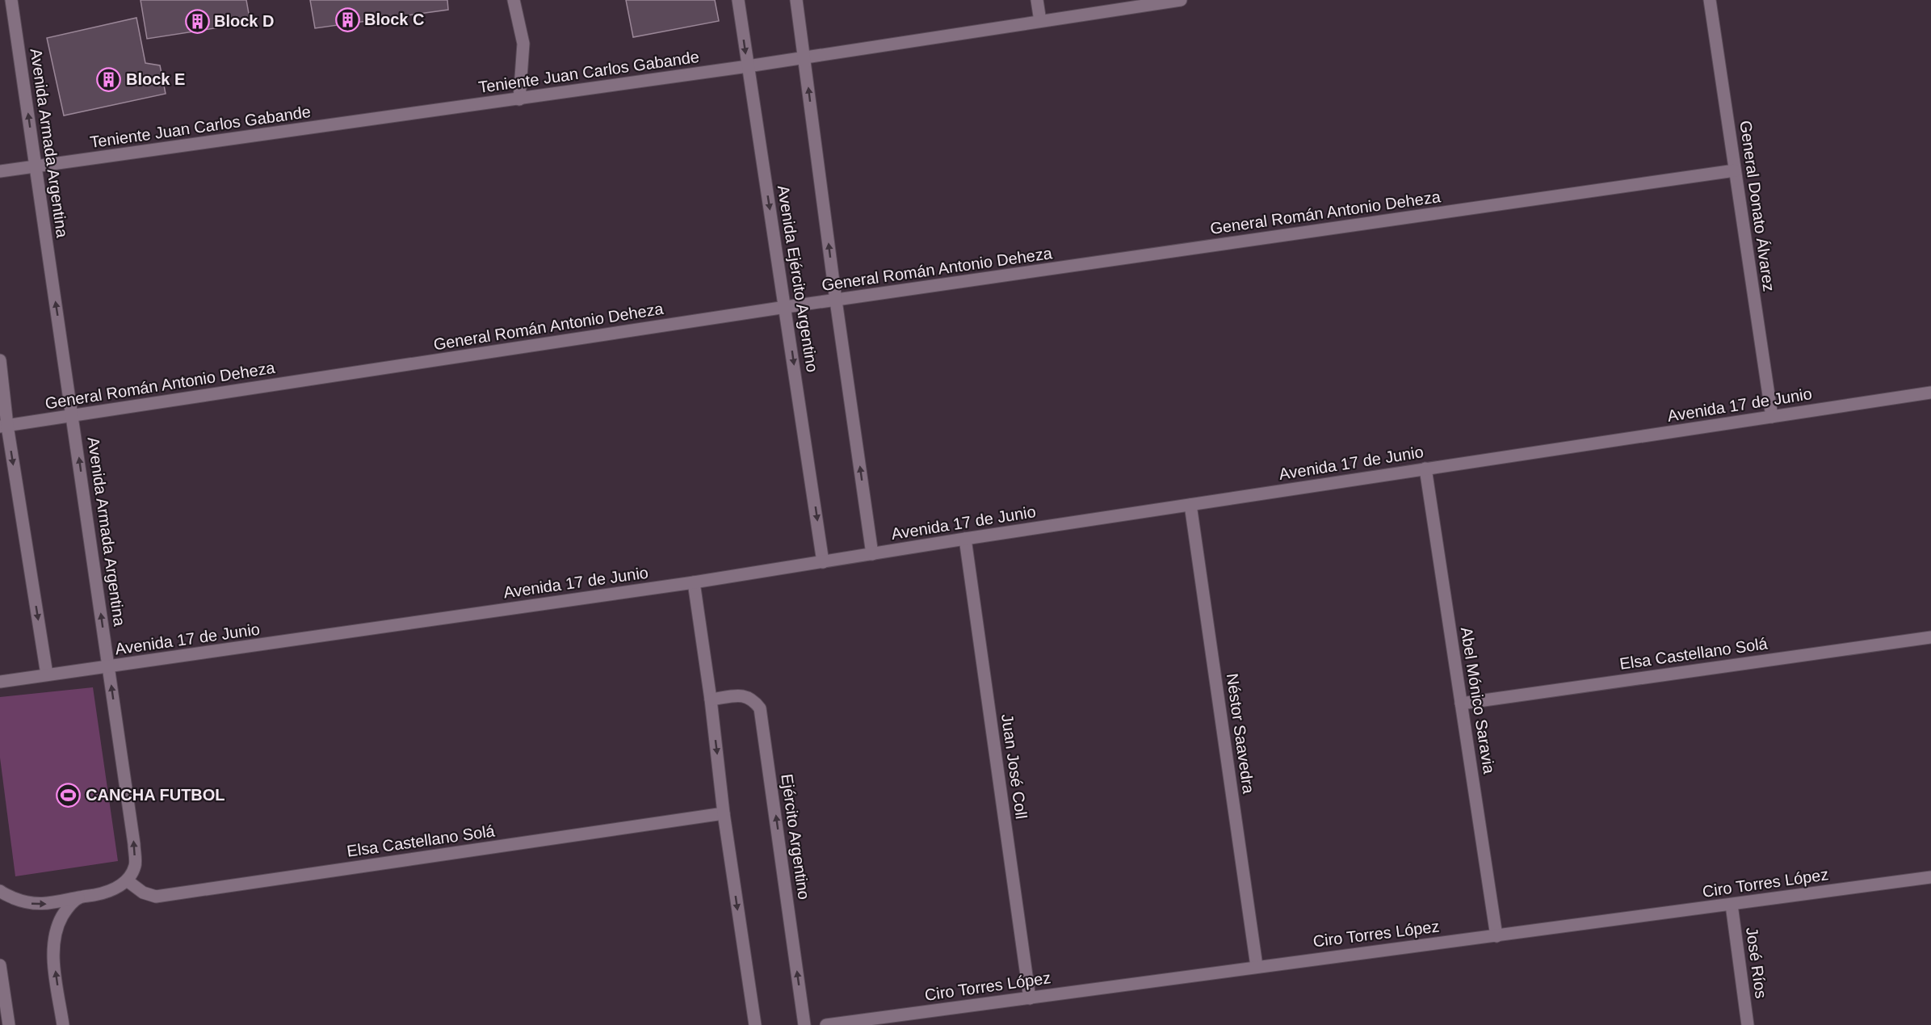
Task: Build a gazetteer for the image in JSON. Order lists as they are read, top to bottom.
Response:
{
  "streets": {
    "street": [
      "Teniente Juan Carlos Gabande",
      "Avenida Armada Argentina",
      "General Donato Álvarez",
      "General Román Antonio Deheza",
      "Avenida Ejército Argentino",
      "Avenida 17 de Junio",
      "Elsa Castellano Solá",
      "Abel Mónico Saravia",
      "Néstor Saavedra",
      "Juan José Coll",
      "Ejército Argentino",
      "Ciro Torres López",
      "José Ríos"
    ]
  },
  "crossings": [
    ["Teniente Juan Carlos Gabande", "Avenida Armada Argentina"],
    ["Teniente Juan Carlos Gabande", "Avenida Ejército Argentino"],
    ["Avenida Armada Argentina", "General Román Antonio Deheza"],
    ["Avenida Armada Argentina", "Avenida 17 de Junio"],
    ["Avenida Armada Argentina", "Elsa Castellano Solá"],
    ["General Donato Álvarez", "General Román Antonio Deheza"],
    ["General Donato Álvarez", "Avenida 17 de Junio"],
    ["General Román Antonio Deheza", "Avenida Ejército Argentino"],
    ["Avenida Ejército Argentino", "Avenida 17 de Junio"],
    ["Avenida 17 de Junio", "Abel Mónico Saravia"],
    ["Avenida 17 de Junio", "Néstor Saavedra"],
    ["Avenida 17 de Junio", "Juan José Coll"],
    ["Elsa Castellano Solá", "Abel Mónico Saravia"],
    ["Abel Mónico Saravia", "Ciro Torres López"],
    ["Néstor Saavedra", "Ciro Torres López"],
    ["Juan José Coll", "Ciro Torres López"],
    ["Ciro Torres López", "José Ríos"]
  ],
  "places": {
    "building": ["Block C", "Block D", "Block E"],
    "sports": ["CANCHA FUTBOL"]
  }
}
